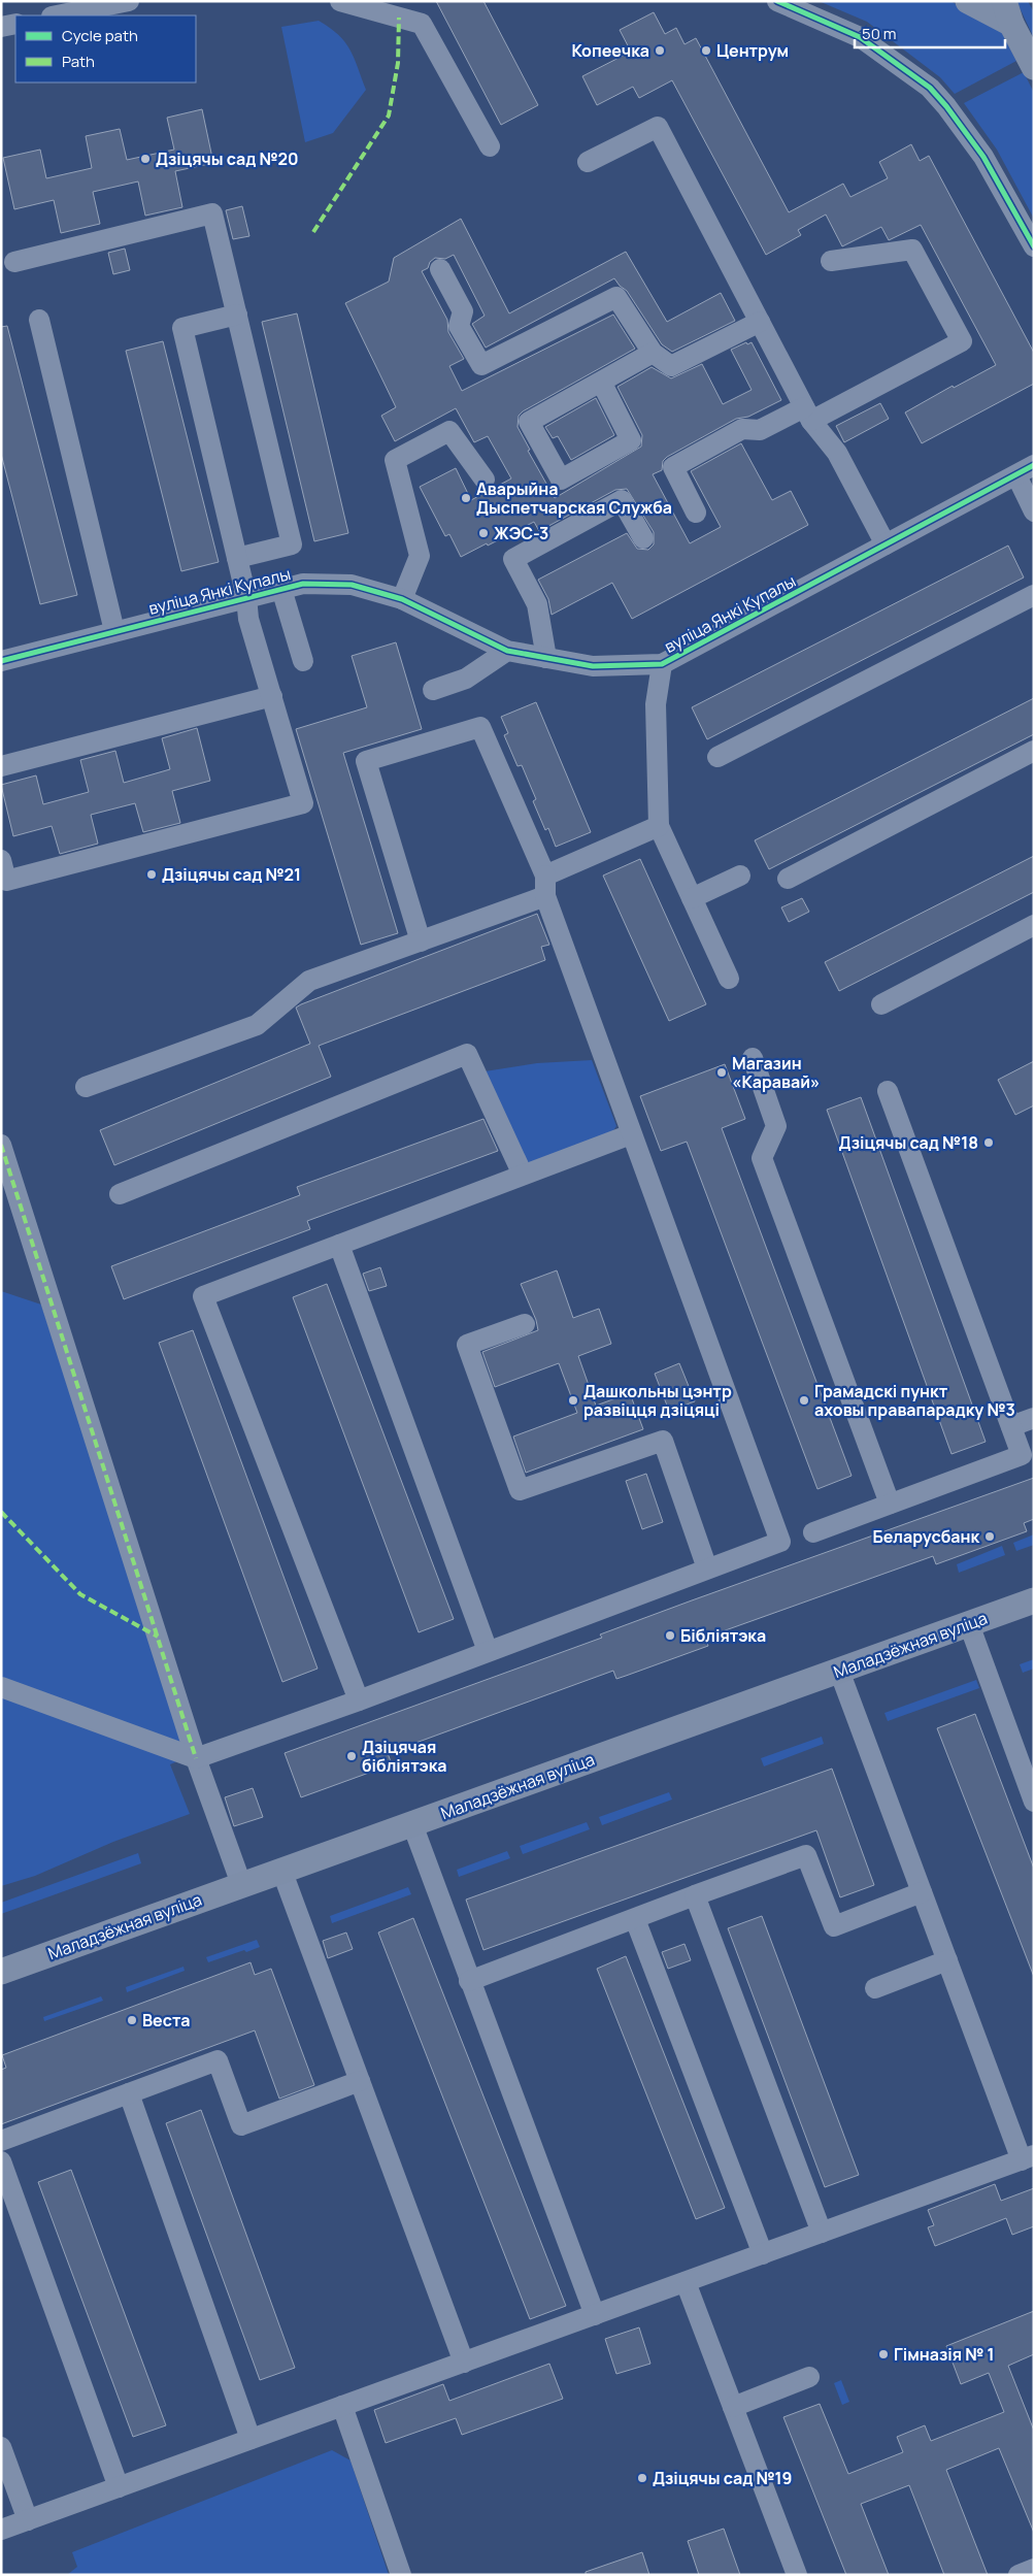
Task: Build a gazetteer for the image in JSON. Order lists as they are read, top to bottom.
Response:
{
  "streets": {
    "main road": ["Маладзёжная вуліца"],
    "street": ["вуліца Янкі Купалы"]
  },
  "places": [
    "Копеечка",
    "Центрум",
    "Дзіцячы сад №20",
    "Аварыйна Дыспетчарская Служба",
    "ЖЭС-3",
    "Дзіцячы сад №21",
    "Магазин «Каравай»",
    "Дзіцячы сад №18",
    "Дашкольны цэнтр развіцця дзіцяці",
    "Грамадскі пункт аховы правапарадку №3",
    "Беларусбанк",
    "Бібліятэка",
    "Дзіцячая бібліятэка",
    "Веста",
    "Гімназія № 1",
    "Дзіцячы сад №19"
  ],
  "legend": ["Cycle path", "Path"],
  "scale_bar": "50 m"
}
